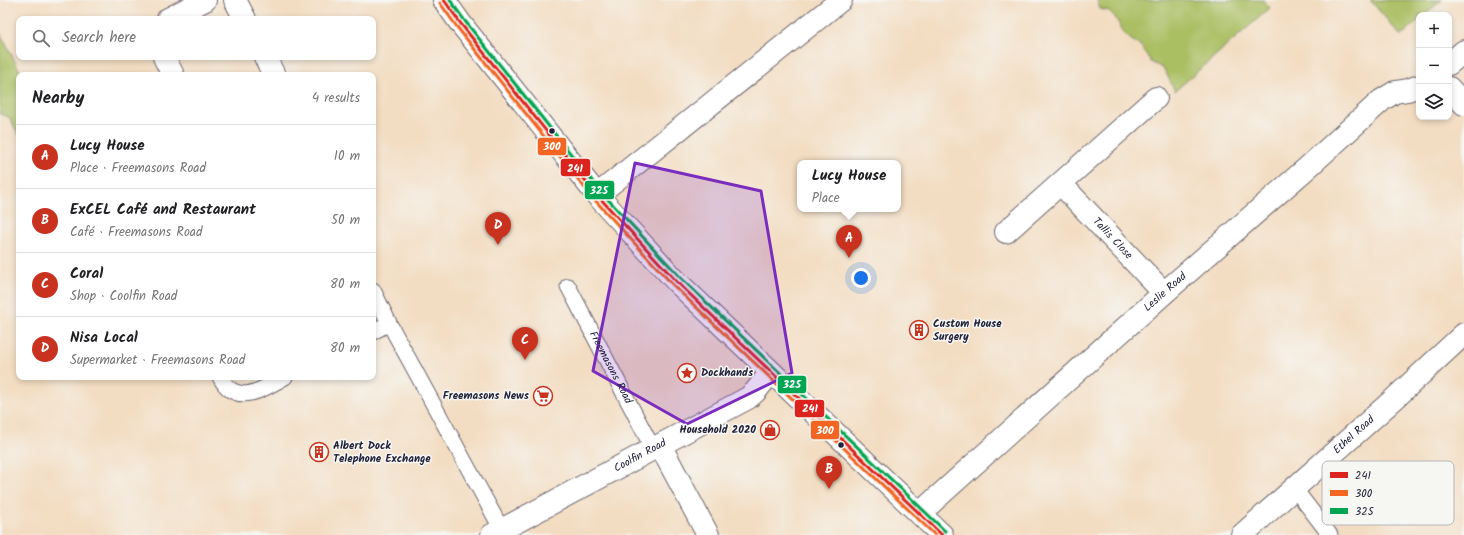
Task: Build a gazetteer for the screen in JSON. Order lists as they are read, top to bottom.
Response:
{
  "streets": {
    "street": [
      "Tallis Close",
      "Leslie Road",
      "Ethel Road",
      "Coolfin Road"
    ],
    "lane": ["Freemasons Road"]
  },
  "crossings": [
    ["Tallis Close", "Leslie Road"],
    ["Freemasons Road", "Coolfin Road"]
  ],
  "places": {
    "building": ["Custom House Surgery", "Albert Dock Telephone Exchange"],
    "place": ["Dockhands"],
    "supermarket": ["Freemasons News"],
    "shop": ["Household 2020"]
  },
  "lines": ["transit line 241", "transit line 325", "transit line 300"],
  "legend": ["241", "300", "325"],
  "page": {
    "map_buttons": ["+", "−"],
    "search": "Search here",
    "heading": ["Nearby", "4 results"],
    "list": [
      {
        "mark": "A",
        "name": "Lucy House",
        "note": "Place · Freemasons Road",
        "value": "10 m"
      },
      {
        "mark": "B",
        "name": "ExCEL Café and Restaurant",
        "note": "Café · Freemasons Road",
        "value": "50 m"
      },
      {
        "mark": "C",
        "name": "Coral",
        "note": "Shop · Coolfin Road",
        "value": "80 m"
      },
      {
        "mark": "D",
        "name": "Nisa Local",
        "note": "Supermarket · Freemasons Road",
        "value": "80 m"
      }
    ],
    "popup": ["Lucy House", "Place"],
    "pins": [
      "D",
      "A",
      "C",
      "B"
    ]
  }
}
